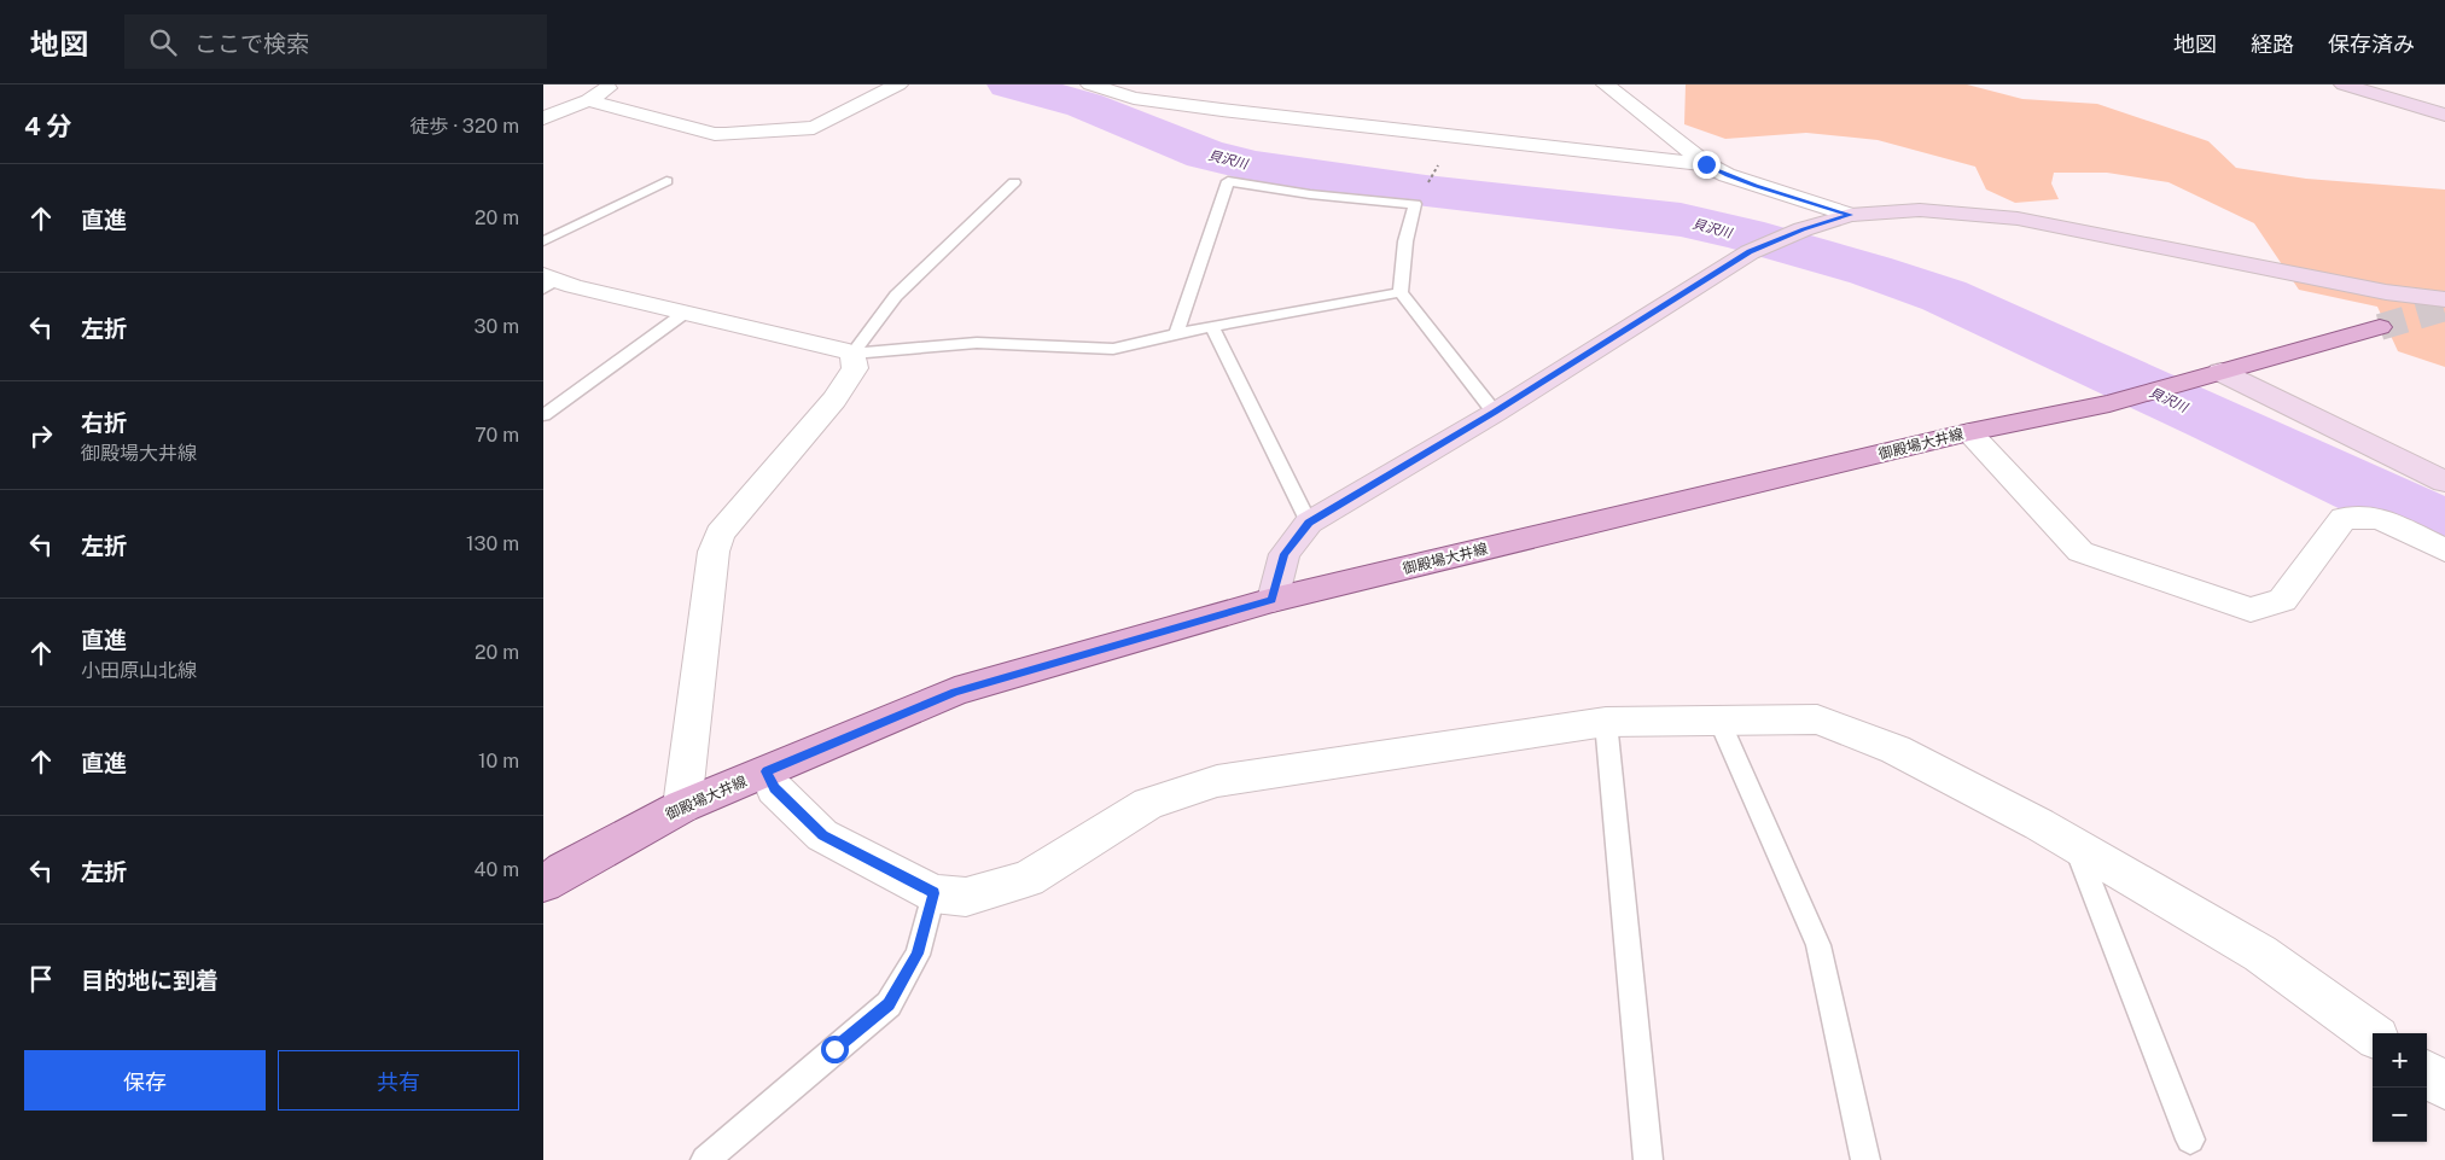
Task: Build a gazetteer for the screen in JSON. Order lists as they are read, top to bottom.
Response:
{
  "streets": {
    "main road": ["御殿場大井線"]
  },
  "water": ["貝沢川"],
  "page": {
    "header": "地図",
    "search": "ここで検索",
    "nav": ["地図", "経路", "保存済み"],
    "heading": ["4 分", "徒歩 · 320 m"],
    "list": [
      ["直進", "20 m"],
      ["左折", "30 m"],
      ["右折", "御殿場大井線", "70 m"],
      ["左折", "130 m"],
      ["直進", "小田原山北線", "20 m"],
      ["直進", "10 m"],
      ["左折", "40 m"],
      "目的地に到着"
    ],
    "buttons": ["保存", "共有"],
    "map_buttons": ["+", "−"]
  }
}
